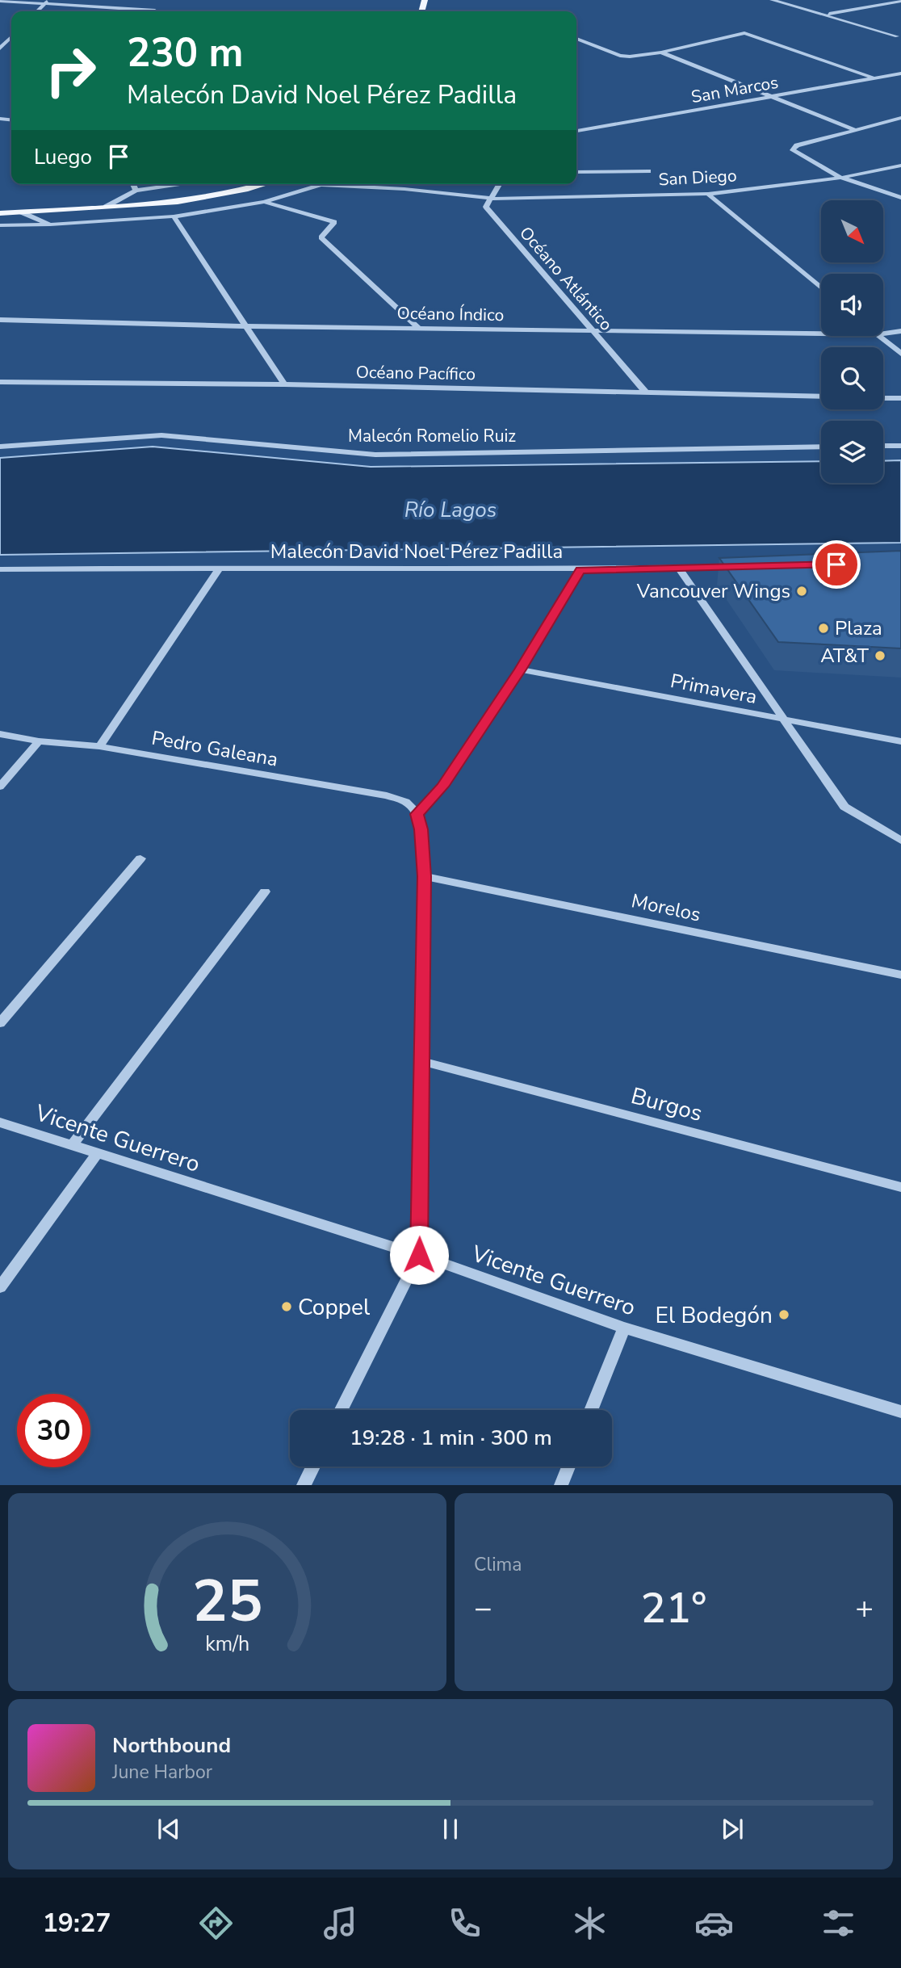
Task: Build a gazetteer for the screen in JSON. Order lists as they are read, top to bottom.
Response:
{
  "streets": {
    "street": [
      "San Marcos",
      "San Diego",
      "Océano Atlántico",
      "Océano Índico",
      "Océano Pacífico",
      "Malecón Romelio Ruiz",
      "Malecón David Noel Pérez Padilla",
      "Primavera",
      "Pedro Galeana",
      "Morelos",
      "Burgos",
      "Vicente Guerrero"
    ]
  },
  "crossings": [
    ["San Diego", "Océano Atlántico"],
    ["Océano Atlántico", "Océano Índico"],
    ["Océano Atlántico", "Océano Pacífico"]
  ],
  "water": ["Río Lagos"],
  "places": [
    "Vancouver Wings",
    "Plaza",
    "AT&T",
    "Coppel",
    "El Bodegón"
  ],
  "north": "bottom right",
  "page": {
    "turn": ["230 m", "Malecón David Noel Pérez Padilla"],
    "then": "Luego",
    "limit": "30",
    "trip": "19:28 · 1 min · 300 m",
    "tile": "Clima",
    "heat": ["−", "21°", "+"],
    "song": ["Northbound", "June Harbor"],
    "tabs": "19:27",
    "gauge": ["25", "km/h"]
  }
}
